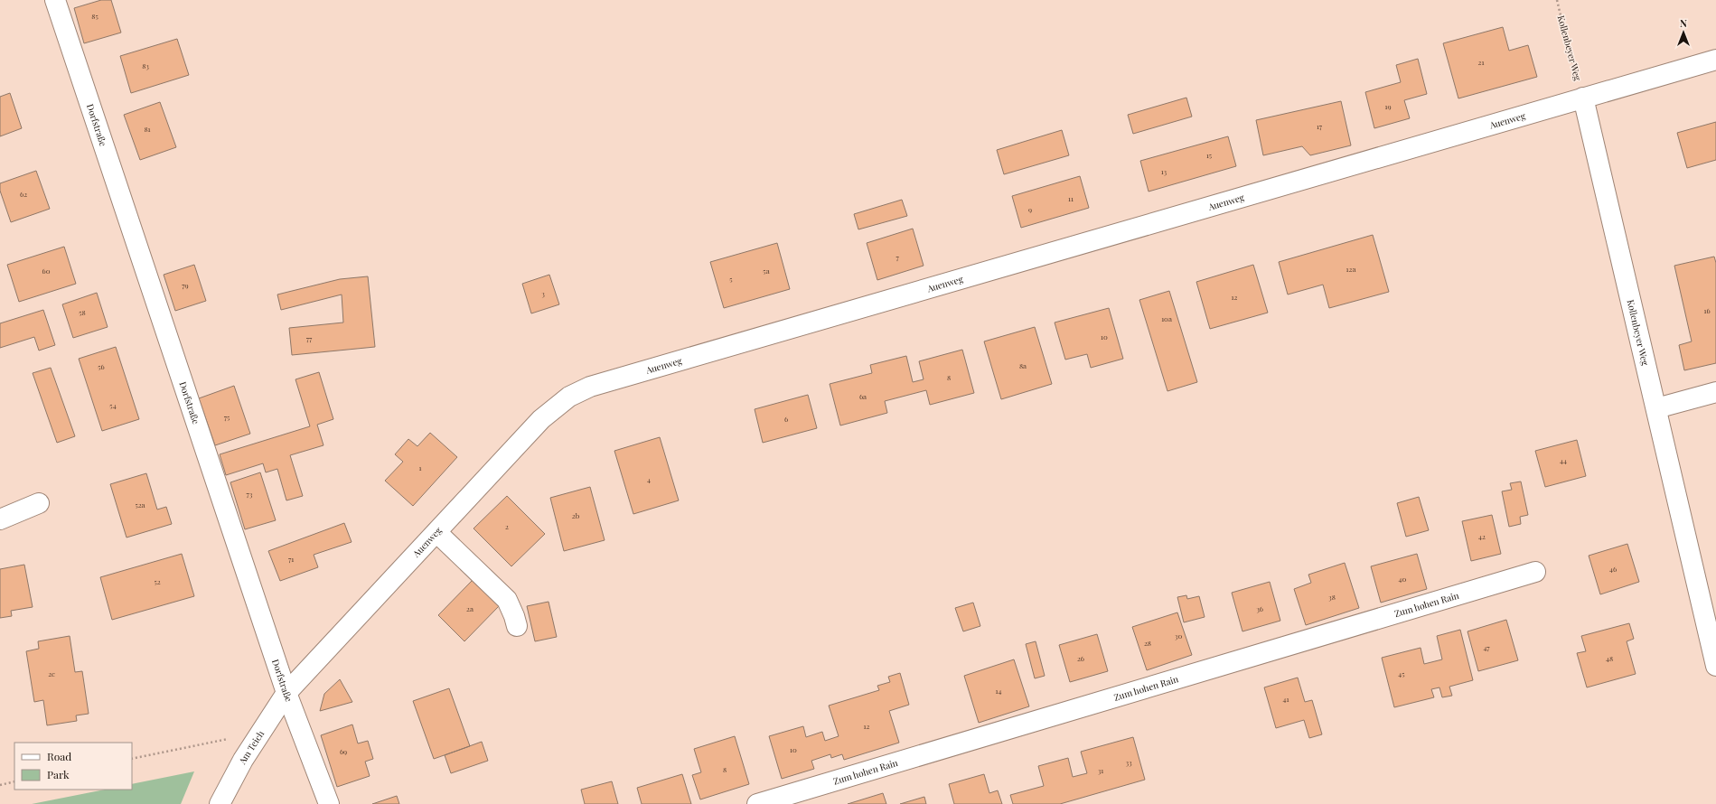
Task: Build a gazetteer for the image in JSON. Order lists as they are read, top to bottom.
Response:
{
  "streets": {
    "street": [
      "Kollenbeyer Weg",
      "Auenweg",
      "Dorfstraße",
      "Zum hohen Rain",
      "Am Teich"
    ]
  },
  "crossings": [
    ["Kollenbeyer Weg", "Auenweg"],
    ["Auenweg", "Dorfstraße"],
    ["Auenweg", "Am Teich"],
    ["Dorfstraße", "Am Teich"]
  ],
  "house_numbers": [
    "85",
    "21",
    "83",
    "19",
    "17",
    "81",
    "15",
    "13",
    "62",
    "11",
    "9",
    "7",
    "12a",
    "60",
    "5a",
    "5",
    "79",
    "3",
    "12",
    "16",
    "58",
    "10a",
    "10",
    "77",
    "8a",
    "56",
    "8",
    "6a",
    "54",
    "75",
    "6",
    "44",
    "1",
    "4",
    "73",
    "52a",
    "2b",
    "2",
    "42",
    "71",
    "46",
    "40",
    "52",
    "38",
    "2a",
    "36",
    "30",
    "28",
    "47",
    "26",
    "48",
    "2c",
    "45",
    "14",
    "41",
    "12",
    "10",
    "69",
    "33",
    "8",
    "31"
  ],
  "legend": ["Road", "Park"],
  "north": "top"
}
